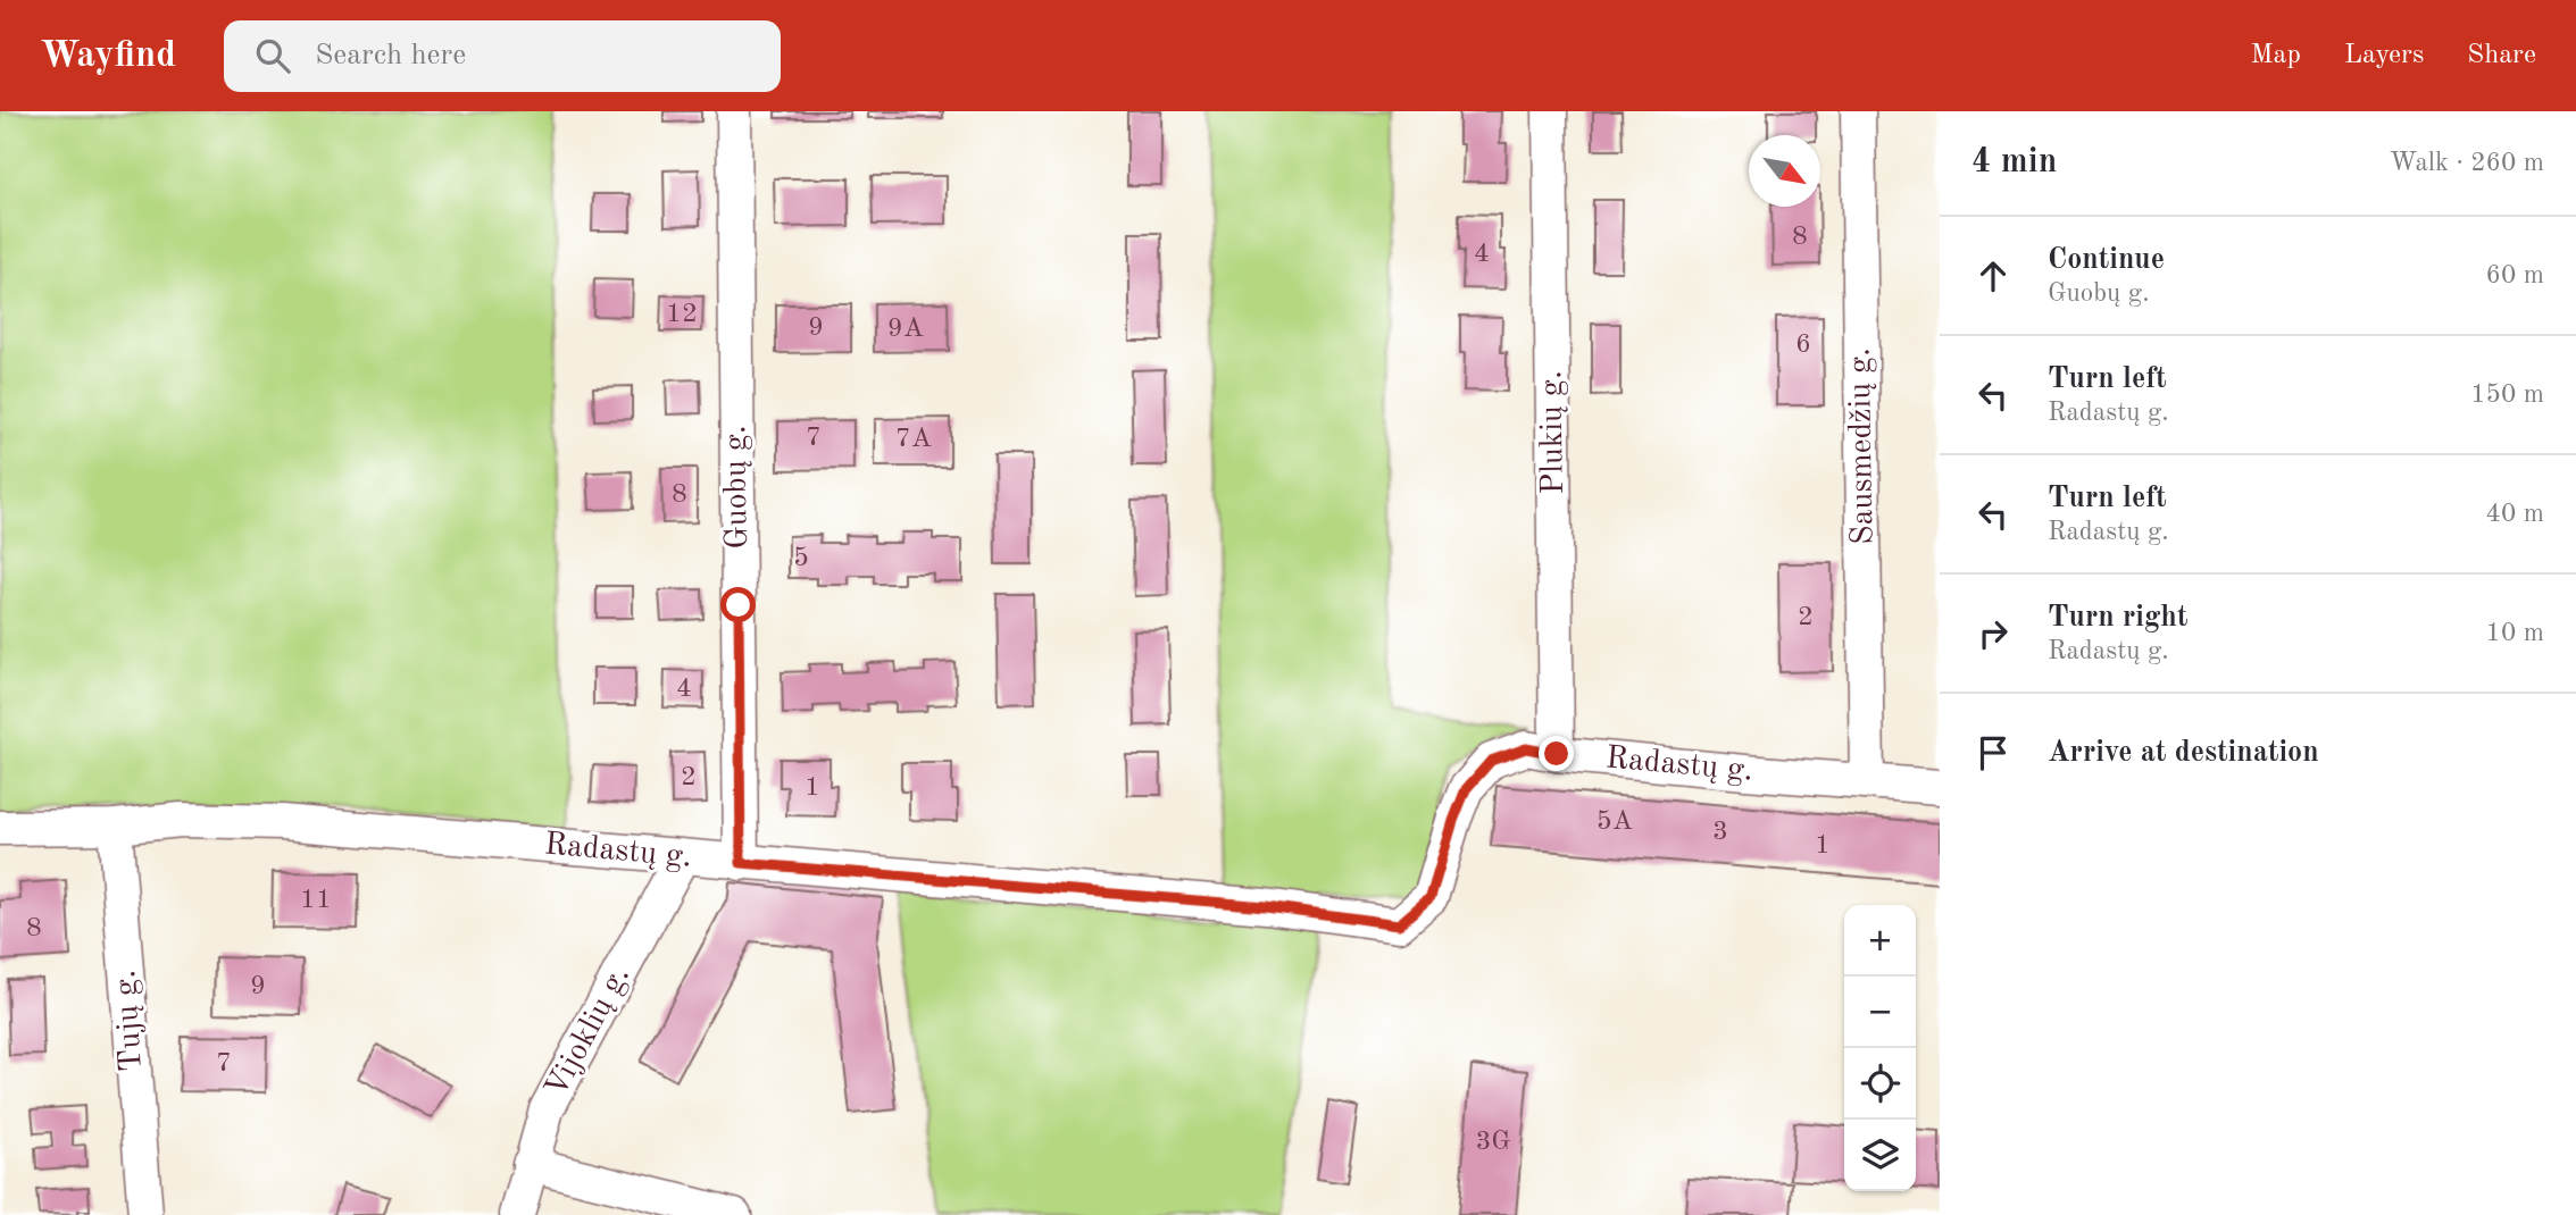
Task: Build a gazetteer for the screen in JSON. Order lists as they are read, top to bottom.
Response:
{
  "streets": {
    "street": [
      "Plukių g.",
      "Sausmedžių g.",
      "Guobų g.",
      "Radastų g.",
      "Tujų g.",
      "Vijoklių g."
    ]
  },
  "crossings": [
    ["Plukių g.", "Radastų g."],
    ["Sausmedžių g.", "Radastų g."],
    ["Guobų g.", "Radastų g."],
    ["Radastų g.", "Tujų g."],
    ["Radastų g.", "Vijoklių g."]
  ],
  "house_numbers": [
    "8",
    "4",
    "12",
    "9",
    "9A",
    "6",
    "7",
    "7A",
    "8",
    "5",
    "2",
    "4",
    "2",
    "1",
    "5A",
    "3",
    "1",
    "11",
    "8",
    "9",
    "7",
    "3G"
  ],
  "north": "bottom right",
  "page": {
    "header": "Wayfind",
    "search": "Search here",
    "nav": ["Map", "Layers", "Share"],
    "heading": ["4 min", "Walk · 260 m"],
    "list": [
      ["Continue", "Guobų g.", "60 m"],
      ["Turn left", "Radastų g.", "150 m"],
      ["Turn left", "Radastų g.", "40 m"],
      ["Turn right", "Radastų g.", "10 m"],
      "Arrive at destination"
    ],
    "map_buttons": ["+", "−"]
  }
}
